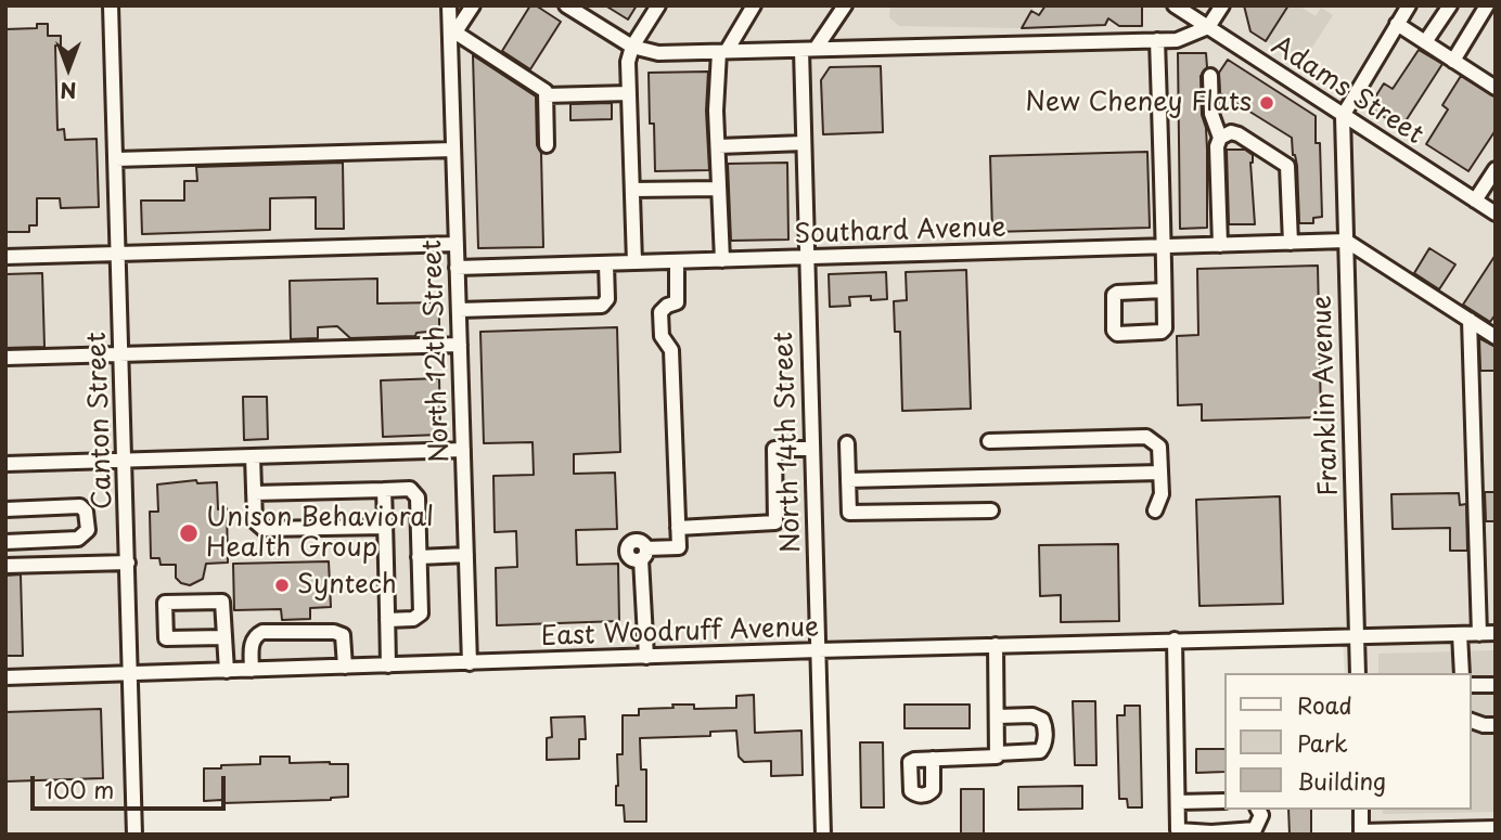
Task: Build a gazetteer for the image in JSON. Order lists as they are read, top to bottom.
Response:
{
  "streets": {
    "street": [
      "Adams Street",
      "Southard Avenue",
      "North 12th Street",
      "Franklin Avenue",
      "Canton Street",
      "North 14th Street",
      "East Woodruff Avenue"
    ]
  },
  "crossings": [
    ["Adams Street", "Franklin Avenue"],
    ["Southard Avenue", "North 12th Street"],
    ["Southard Avenue", "Franklin Avenue"],
    ["Southard Avenue", "North 14th Street"],
    ["North 12th Street", "East Woodruff Avenue"],
    ["Franklin Avenue", "East Woodruff Avenue"],
    ["Canton Street", "East Woodruff Avenue"],
    ["North 14th Street", "East Woodruff Avenue"]
  ],
  "places": ["New Cheney Flats", "Unison Behavioral Health Group", "Syntech"],
  "legend": ["Road", "Park", "Building"],
  "scale_bar": "100 m",
  "north": "bottom"
}
